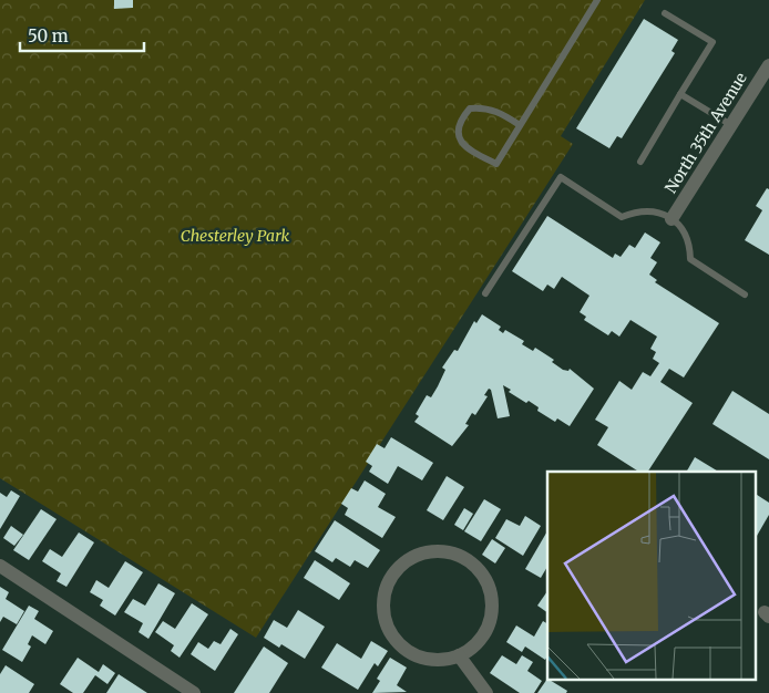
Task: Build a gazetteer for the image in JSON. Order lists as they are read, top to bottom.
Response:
{
  "streets": {
    "street": ["North 35th Avenue"]
  },
  "parks": ["Chesterley Park"],
  "scale_bar": "50 m"
}
